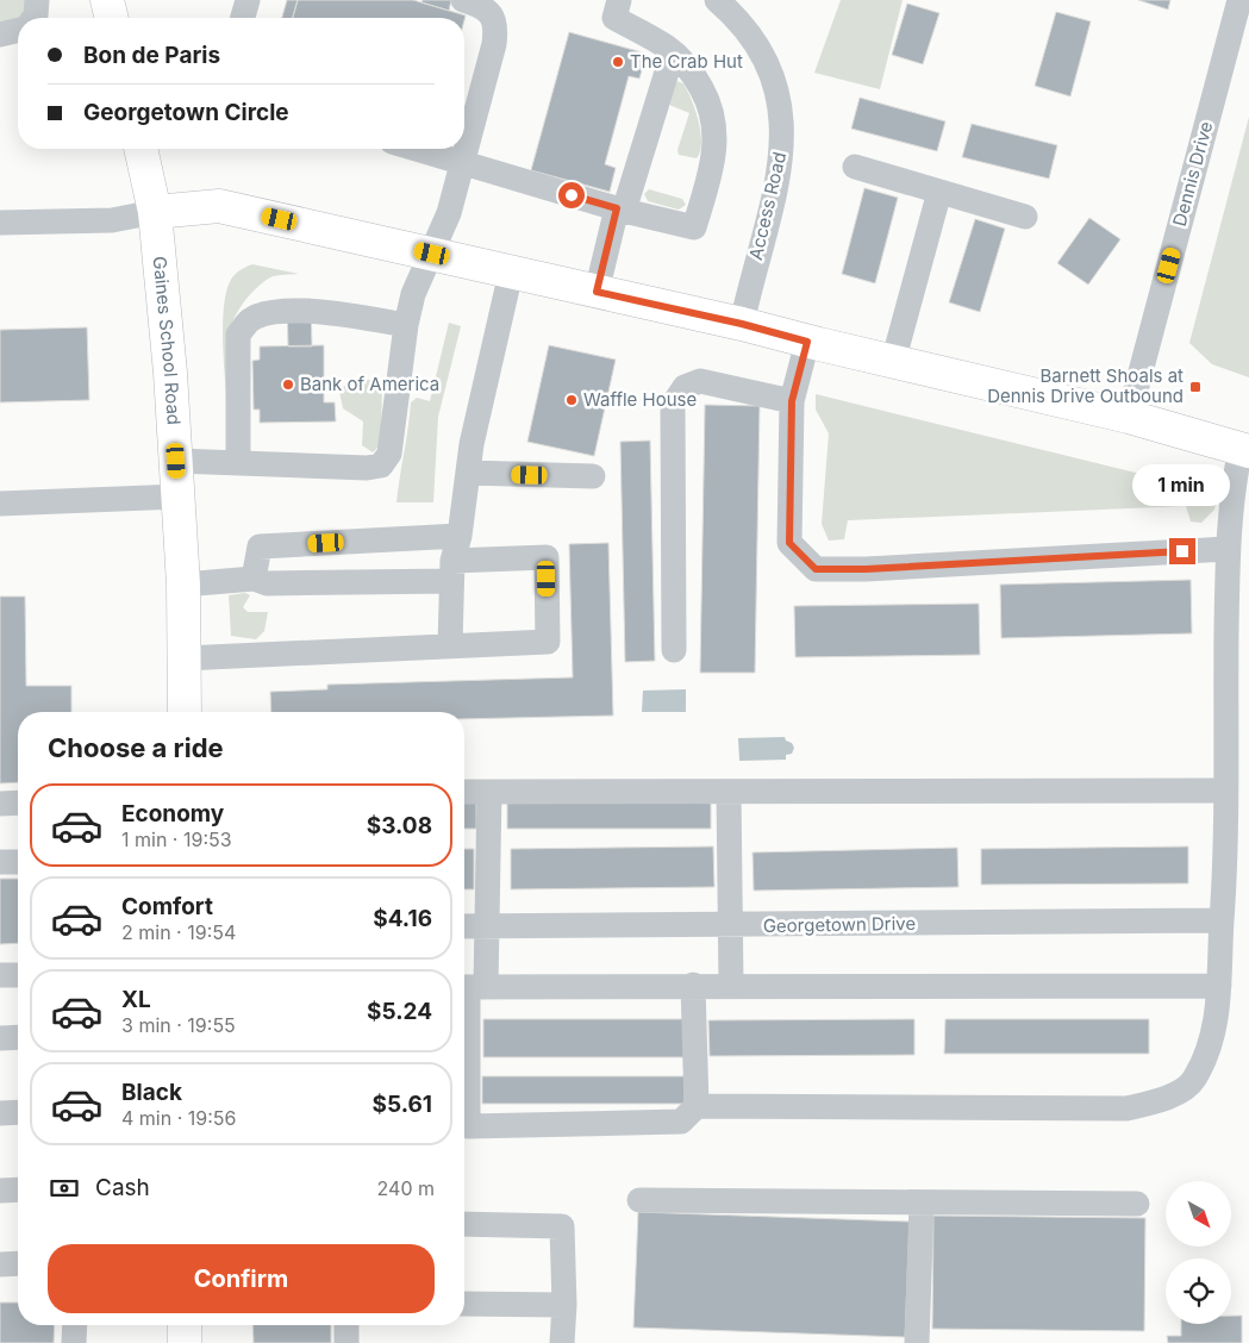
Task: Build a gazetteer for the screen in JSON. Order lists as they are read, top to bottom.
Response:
{
  "streets": {
    "main road": ["Gaines School Road"],
    "street": ["Dennis Drive", "Access Road", "Georgetown Drive"]
  },
  "places": {
    "other": ["The Crab Hut", "Bank of America", "Waffle House"],
    "transit": ["Barnett Shoals at Dennis Drive Outbound"]
  },
  "north": "bottom right",
  "page": {
    "banner": ["Bon de Paris", "Georgetown Circle"],
    "bubble": "1 min",
    "heading": "Choose a ride",
    "list": [
      {
        "name": "Economy",
        "note": "1 min · 19:53",
        "value": "$3.08"
      },
      {
        "name": "Comfort",
        "note": "2 min · 19:54",
        "value": "$4.16"
      },
      {
        "name": "XL",
        "note": "3 min · 19:55",
        "value": "$5.24"
      },
      {
        "name": "Black",
        "note": "4 min · 19:56",
        "value": "$5.61"
      }
    ],
    "pay": ["Cash", "240 m"],
    "buttons": "Confirm"
  }
}
